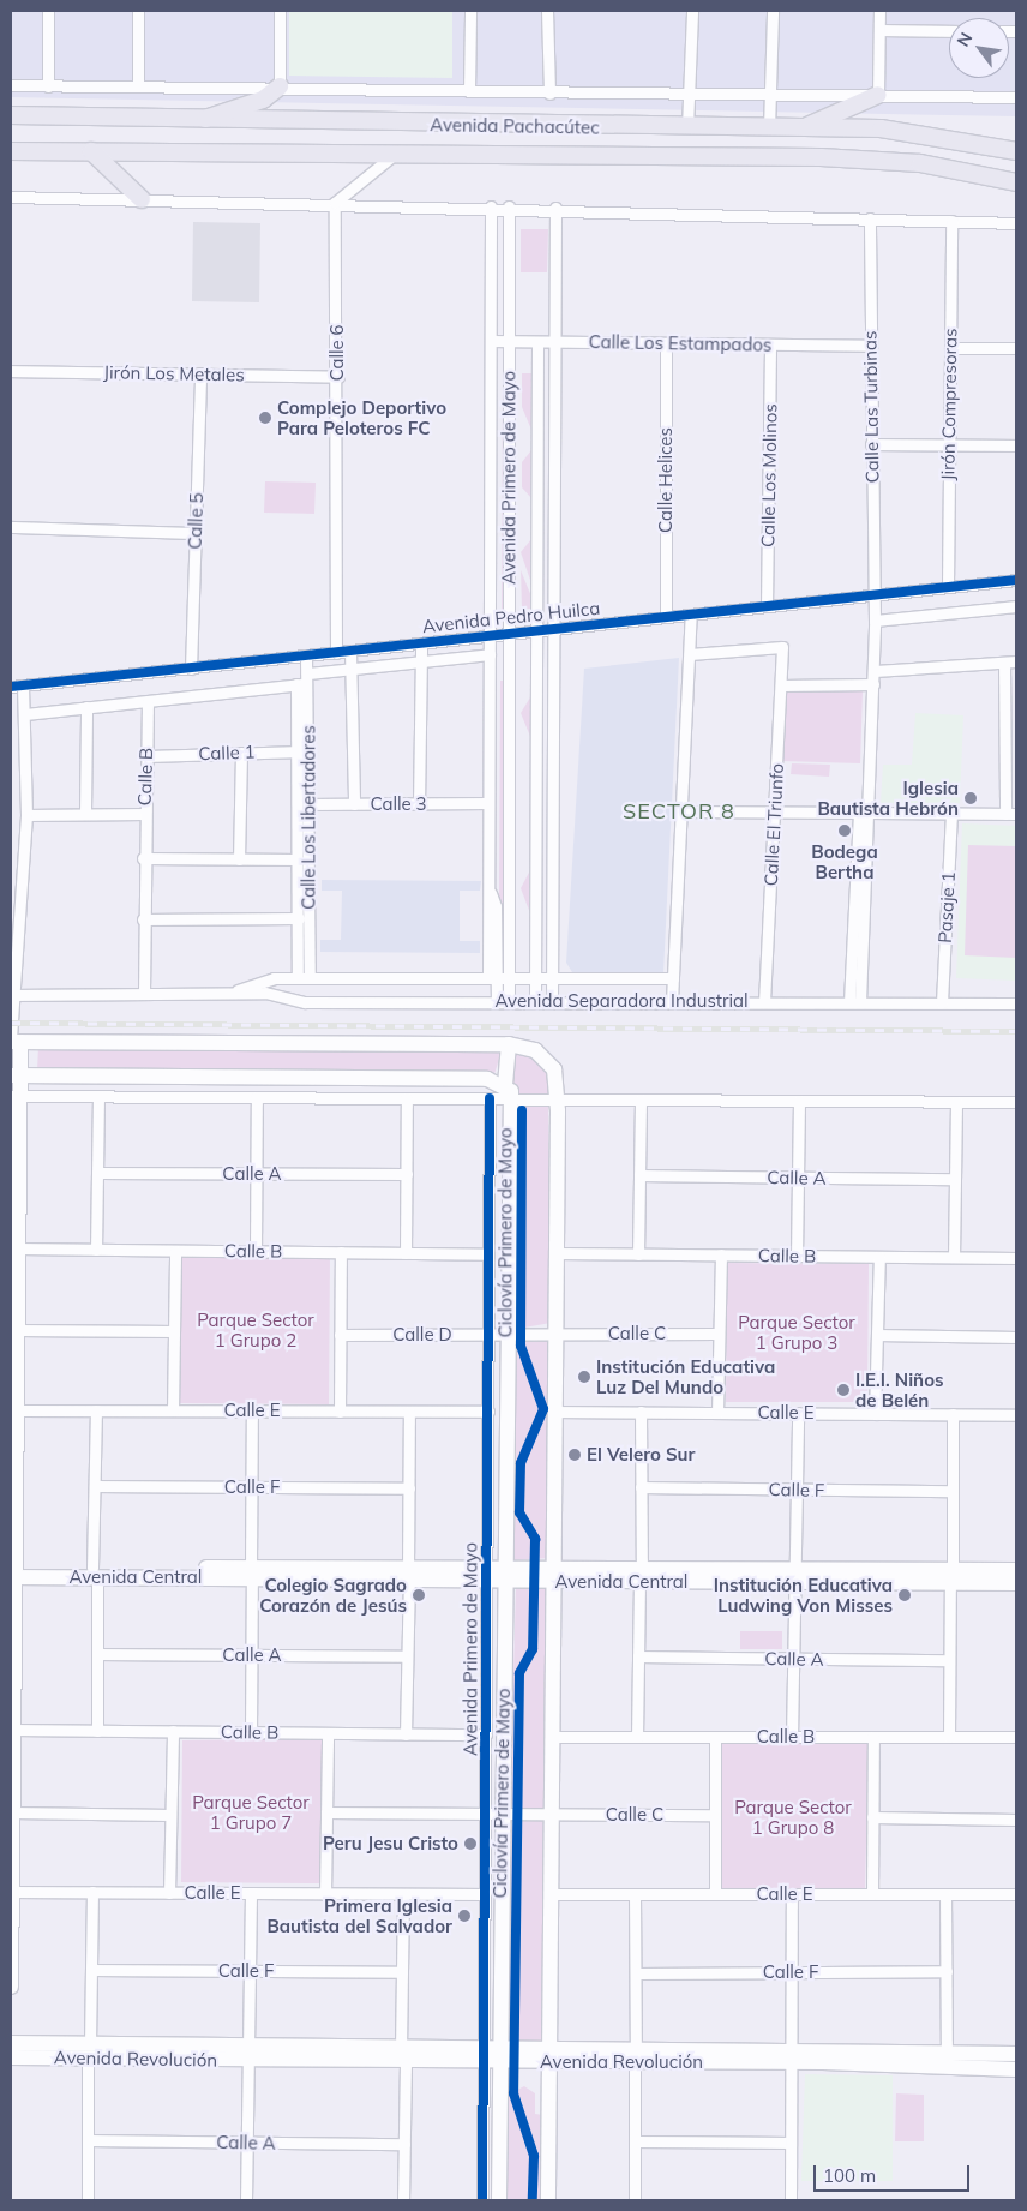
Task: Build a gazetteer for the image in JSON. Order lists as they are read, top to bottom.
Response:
{
  "streets": {
    "main road": [
      "Avenida Pachacútec",
      "Avenida Primero de Mayo",
      "Avenida Central",
      "Avenida Revolución"
    ],
    "street": [
      "Calle Los Estampados",
      "Calle 6",
      "Jirón Los Metales",
      "Jirón Compresoras",
      "Calle Las Turbinas",
      "Calle Los Molinos",
      "Calle Helices",
      "Calle 5",
      "Avenida Pedro Huilca",
      "Calle 1",
      "Calle B",
      "Calle 3",
      "Calle Los Libertadores",
      "Calle El Triunfo",
      "Pasaje 1",
      "Avenida Separadora Industrial",
      "Calle A",
      "Calle C",
      "Calle D",
      "Calle E",
      "Calle F"
    ],
    "cycle path": ["Ciclovía Primero de Mayo"]
  },
  "crossings": [
    ["Calle Los Estampados", "Calle Las Turbinas"],
    ["Calle Los Estampados", "Calle Los Molinos"],
    ["Calle Los Estampados", "Avenida Primero de Mayo"],
    ["Calle Los Estampados", "Calle Helices"],
    ["Calle 6", "Jirón Los Metales"],
    ["Calle 6", "Avenida Pedro Huilca"],
    ["Jirón Los Metales", "Calle 5"],
    ["Jirón Compresoras", "Avenida Pedro Huilca"],
    ["Calle Las Turbinas", "Avenida Pedro Huilca"],
    ["Calle Las Turbinas", "Avenida Separadora Industrial"],
    ["Calle Los Molinos", "Avenida Pedro Huilca"],
    ["Avenida Primero de Mayo", "Avenida Pedro Huilca"],
    ["Avenida Primero de Mayo", "Calle B"],
    ["Avenida Primero de Mayo", "Calle 3"],
    ["Avenida Primero de Mayo", "Avenida Separadora Industrial"],
    ["Avenida Primero de Mayo", "Calle C"],
    ["Avenida Primero de Mayo", "Calle D"],
    ["Avenida Primero de Mayo", "Calle E"],
    ["Avenida Primero de Mayo", "Avenida Central"],
    ["Avenida Primero de Mayo", "Avenida Revolución"],
    ["Calle Helices", "Avenida Pedro Huilca"],
    ["Calle 5", "Avenida Pedro Huilca"],
    ["Avenida Pedro Huilca", "Calle Los Libertadores"],
    ["Calle 1", "Calle B"],
    ["Calle 1", "Calle Los Libertadores"],
    ["Calle B", "Avenida Separadora Industrial"],
    ["Calle 3", "Calle Los Libertadores"],
    ["Calle Los Libertadores", "Avenida Separadora Industrial"],
    ["Calle El Triunfo", "Avenida Separadora Industrial"],
    ["Pasaje 1", "Avenida Separadora Industrial"],
    ["Calle C", "Calle D"]
  ],
  "districts": ["SECTOR 8"],
  "parks": [
    "Parque Sector 1 Grupo 2",
    "Parque Sector 1 Grupo 3",
    "Parque Sector 1 Grupo 7",
    "Parque Sector 1 Grupo 8"
  ],
  "places": [
    "Complejo Deportivo Para Peloteros FC",
    "Iglesia Bautista Hebrón",
    "Bodega Bertha",
    "Institución Educativa Luz Del Mundo",
    "I.E.I. Niños de Belén",
    "El Velero Sur",
    "Colegio Sagrado Corazón de Jesús",
    "Institución Educativa Ludwing Von Misses",
    "Peru Jesu Cristo",
    "Primera Iglesia Bautista del Salvador"
  ],
  "scale_bar": "100 m",
  "north": "top left"
}
